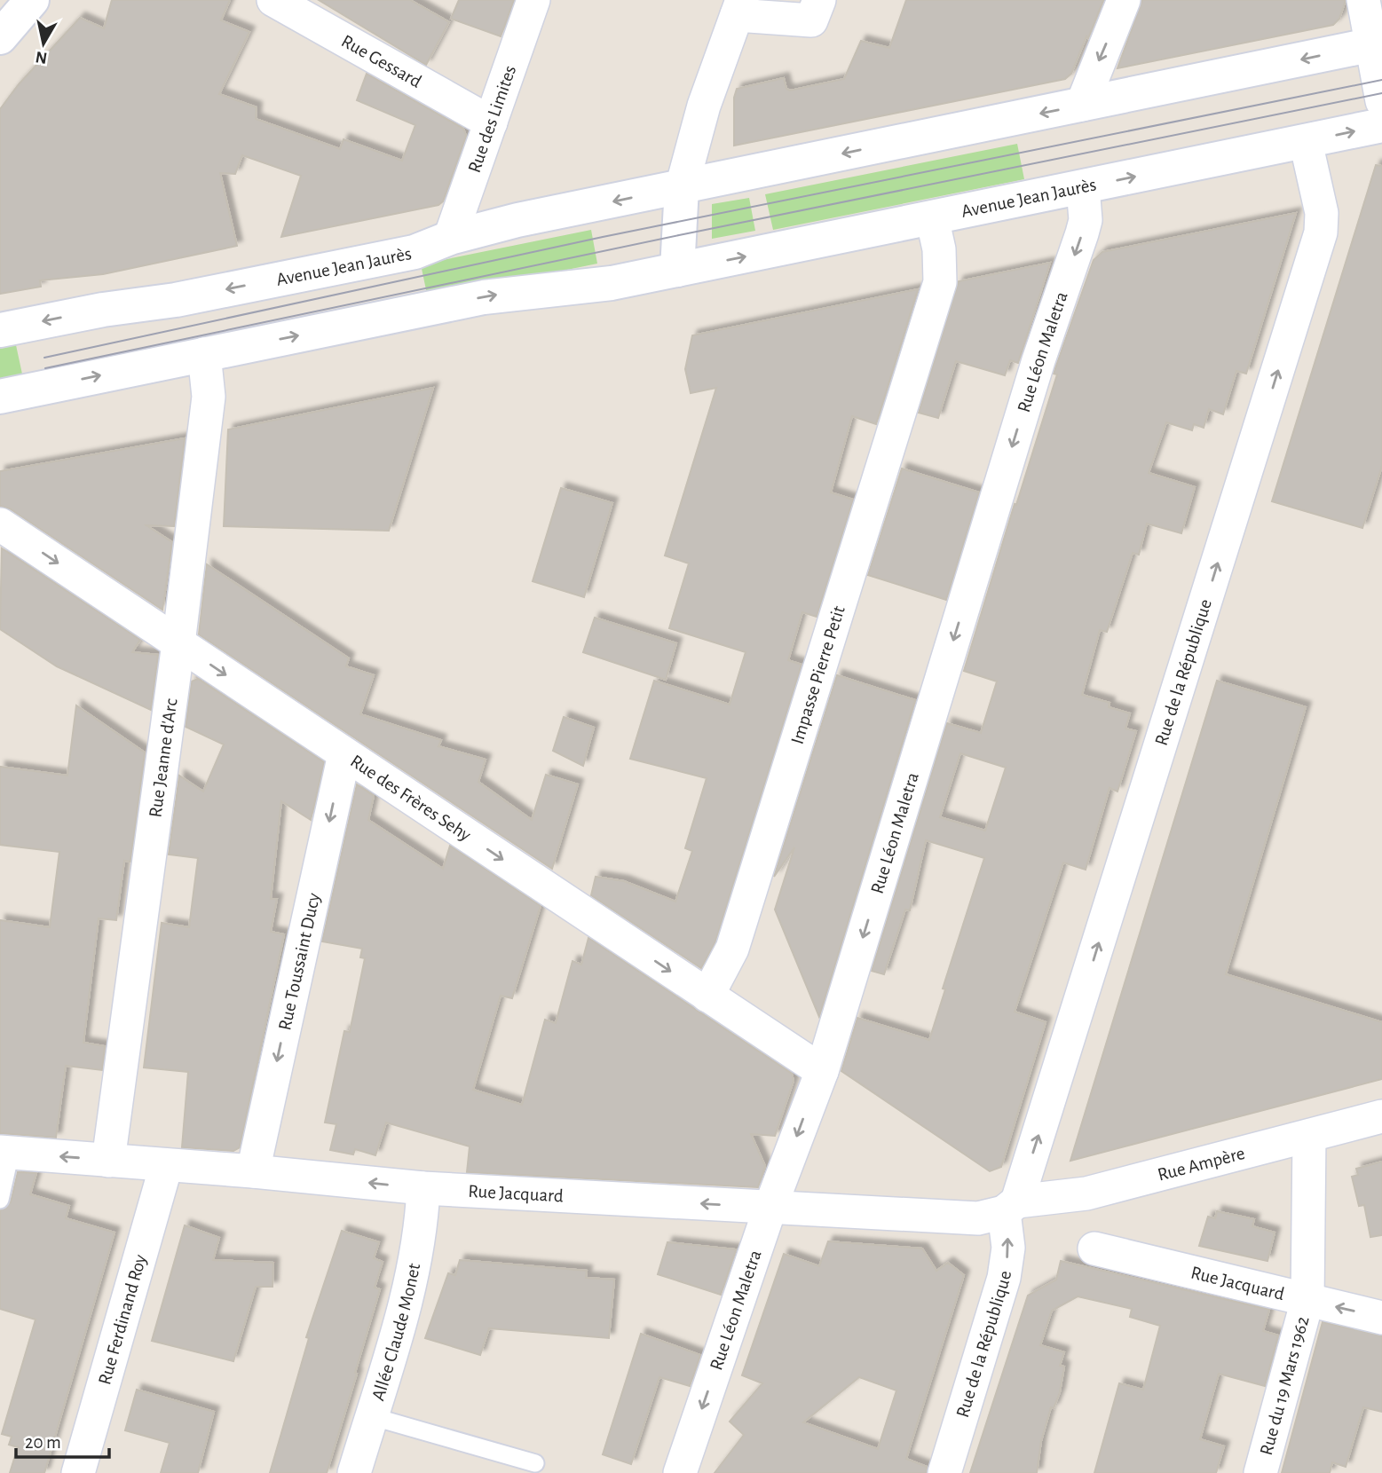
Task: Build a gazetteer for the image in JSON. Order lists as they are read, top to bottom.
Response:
{
  "streets": {
    "main road": ["Avenue Jean Jaurès"],
    "street": [
      "Rue Gessard",
      "Rue des Limites",
      "Rue Léon Maletra",
      "Rue de la République",
      "Impasse Pierre Petit",
      "Rue Jeanne d'Arc",
      "Rue des Frères Sehy",
      "Rue Toussaint Ducy",
      "Rue Ampère",
      "Rue Jacquard",
      "Rue Ferdinand Roy",
      "Allée Claude Monet",
      "Rue du 19 Mars 1962"
    ]
  },
  "crossings": [
    ["Rue Gessard", "Rue des Limites"],
    ["Rue des Limites", "Avenue Jean Jaurès"],
    ["Avenue Jean Jaurès", "Rue Léon Maletra"],
    ["Avenue Jean Jaurès", "Rue de la République"],
    ["Avenue Jean Jaurès", "Impasse Pierre Petit"],
    ["Avenue Jean Jaurès", "Rue Jeanne d'Arc"],
    ["Rue Léon Maletra", "Rue des Frères Sehy"],
    ["Rue Léon Maletra", "Rue Jacquard"],
    ["Rue de la République", "Rue Ampère"],
    ["Rue de la République", "Rue Jacquard"],
    ["Impasse Pierre Petit", "Rue des Frères Sehy"],
    ["Rue Jeanne d'Arc", "Rue des Frères Sehy"],
    ["Rue Jeanne d'Arc", "Rue Jacquard"],
    ["Rue des Frères Sehy", "Rue Toussaint Ducy"],
    ["Rue Toussaint Ducy", "Rue Jacquard"],
    ["Rue Ampère", "Rue Jacquard"],
    ["Rue Ampère", "Rue du 19 Mars 1962"],
    ["Rue Jacquard", "Rue Ferdinand Roy"],
    ["Rue Jacquard", "Allée Claude Monet"],
    ["Rue Jacquard", "Rue du 19 Mars 1962"]
  ],
  "one_way": [
    "Rue Léon Maletra",
    "Rue de la République",
    "Rue des Frères Sehy",
    "Rue Toussaint Ducy",
    "Rue Jacquard"
  ],
  "scale_bar": "20 m",
  "north": "bottom"
}
